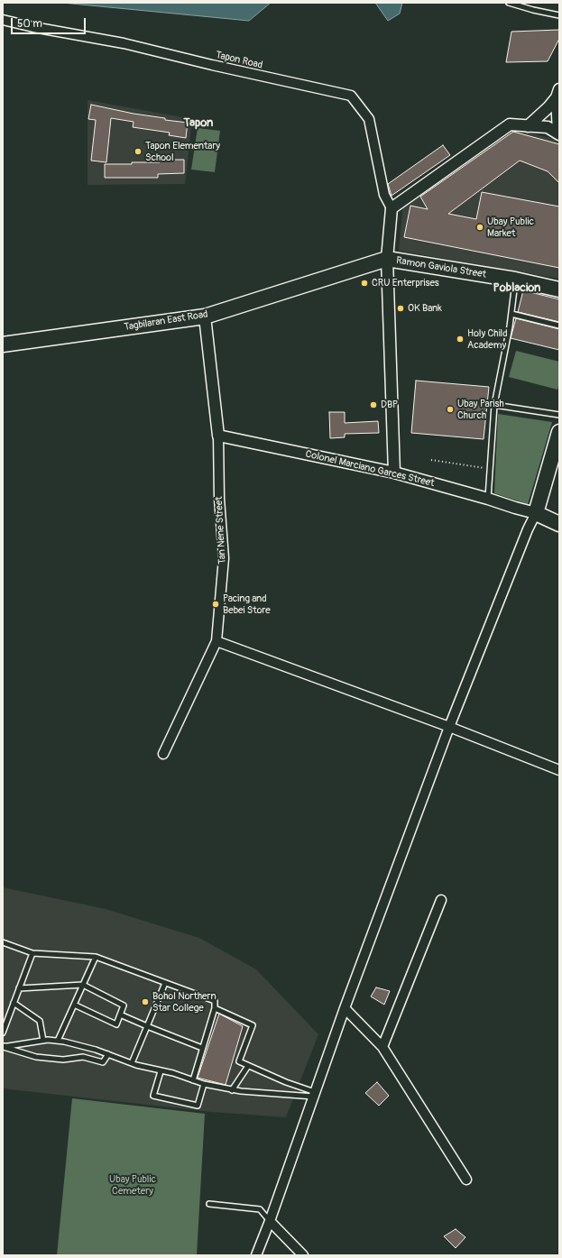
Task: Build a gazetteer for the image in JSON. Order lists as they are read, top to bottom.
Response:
{
  "streets": {
    "main road": ["Ramon Gaviola Street", "Tagbilaran East Road", "Colonel Marciano Garces Street"],
    "street": ["Tapon Road", "Tan Nene Street"]
  },
  "crossings": [
    ["Ramon Gaviola Street", "Tagbilaran East Road"],
    ["Tagbilaran East Road", "Tan Nene Street"],
    ["Colonel Marciano Garces Street", "Tan Nene Street"]
  ],
  "districts": ["Tapon", "Poblacion"],
  "parks": ["Ubay Public Cemetery"],
  "places": [
    "Tapon Elementary School",
    "Ubay Public Market",
    "CRU Enterprises",
    "OK Bank",
    "Holy Child Academy",
    "DBP",
    "Ubay Parish Church",
    "Pacing and Bebei Store",
    "Bohol Northern Star College"
  ],
  "scale_bar": "50 m"
}
